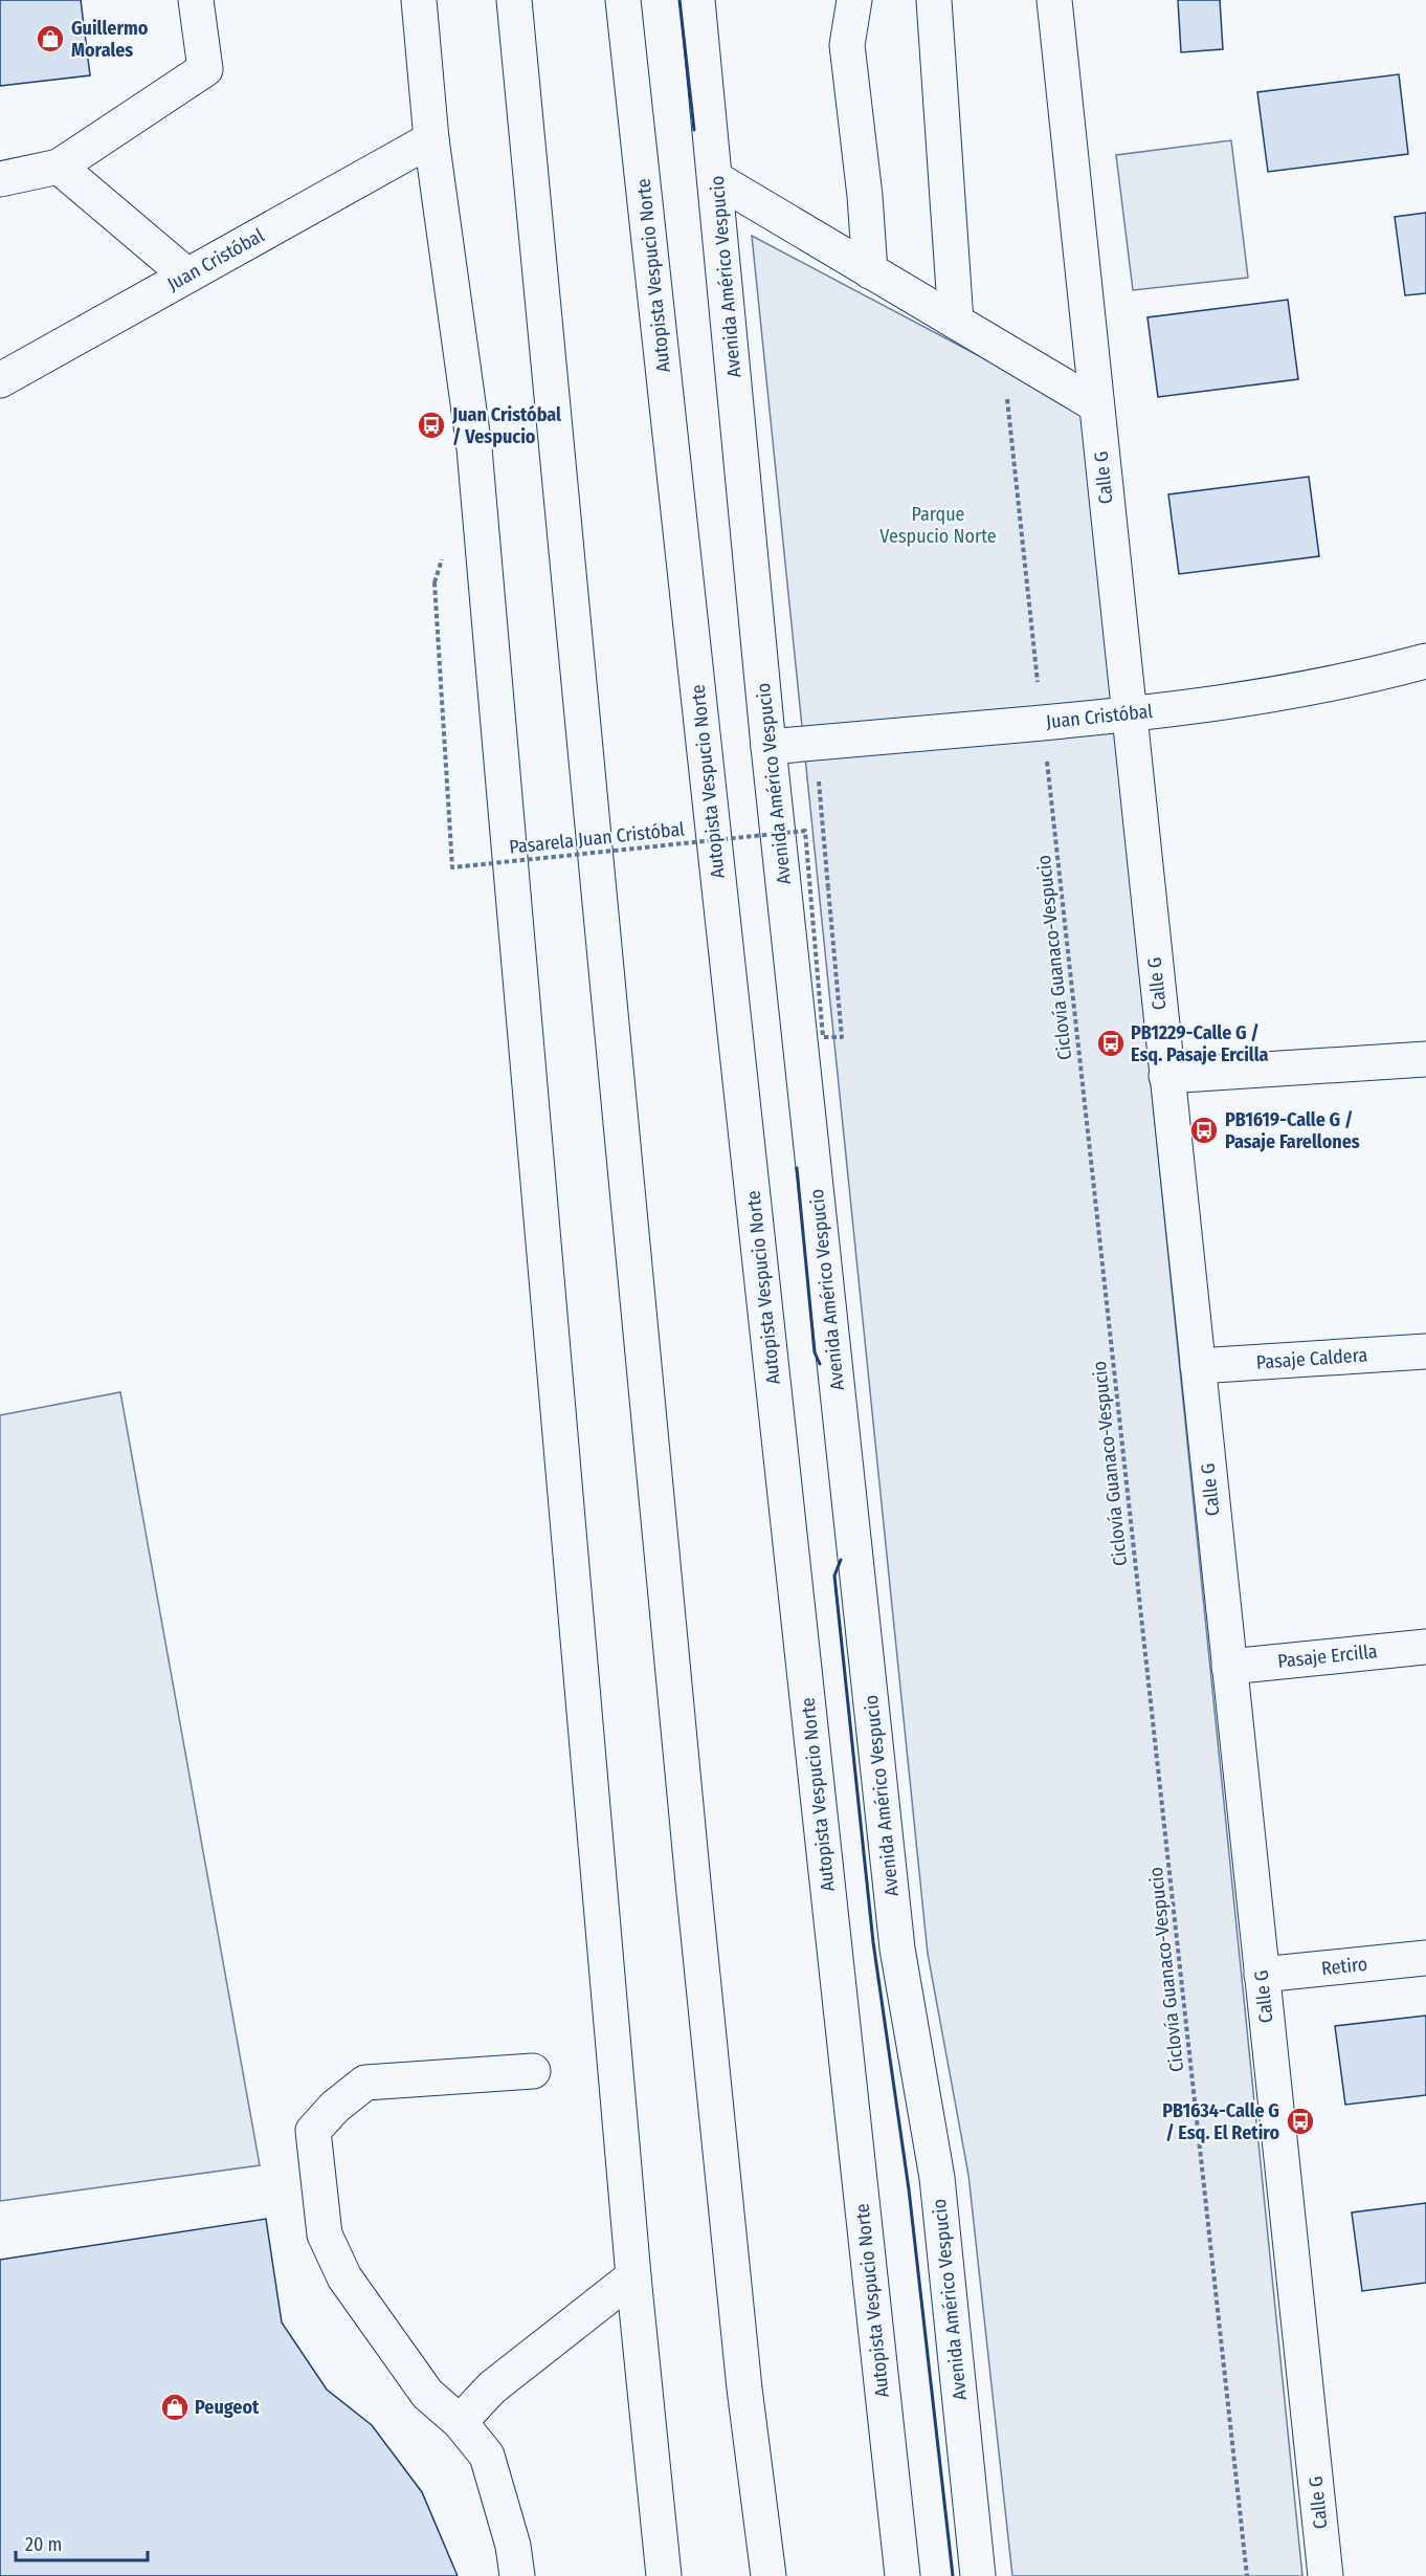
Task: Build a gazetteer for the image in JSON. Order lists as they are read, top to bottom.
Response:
{
  "streets": {
    "main road": [
      "Juan Cristóbal",
      "Autopista Vespucio Norte",
      "Avenida Américo Vespucio",
      "Calle G",
      "Pasaje Caldera",
      "Pasaje Ercilla",
      "Retiro"
    ],
    "path": ["Pasarela Juan Cristóbal", "Ciclovía Guanaco-Vespucio"]
  },
  "crossings": [
    ["Juan Cristóbal", "Avenida Américo Vespucio"],
    ["Juan Cristóbal", "Calle G"],
    ["Juan Cristóbal", "Pasarela Juan Cristóbal"],
    ["Juan Cristóbal", "Ciclovía Guanaco-Vespucio"],
    ["Calle G", "Pasaje Caldera"],
    ["Calle G", "Pasaje Ercilla"],
    ["Calle G", "Retiro"]
  ],
  "parks": ["Parque Vespucio Norte"],
  "places": {
    "shop": ["Guillermo Morales", "Peugeot"],
    "bus stop": [
      "Juan Cristóbal / Vespucio",
      "PB1229-Calle G / Esq. Pasaje Ercilla",
      "PB1619-Calle G / Pasaje Farellones",
      "PB1634-Calle G / Esq. El Retiro"
    ]
  },
  "scale_bar": "20 m"
}
